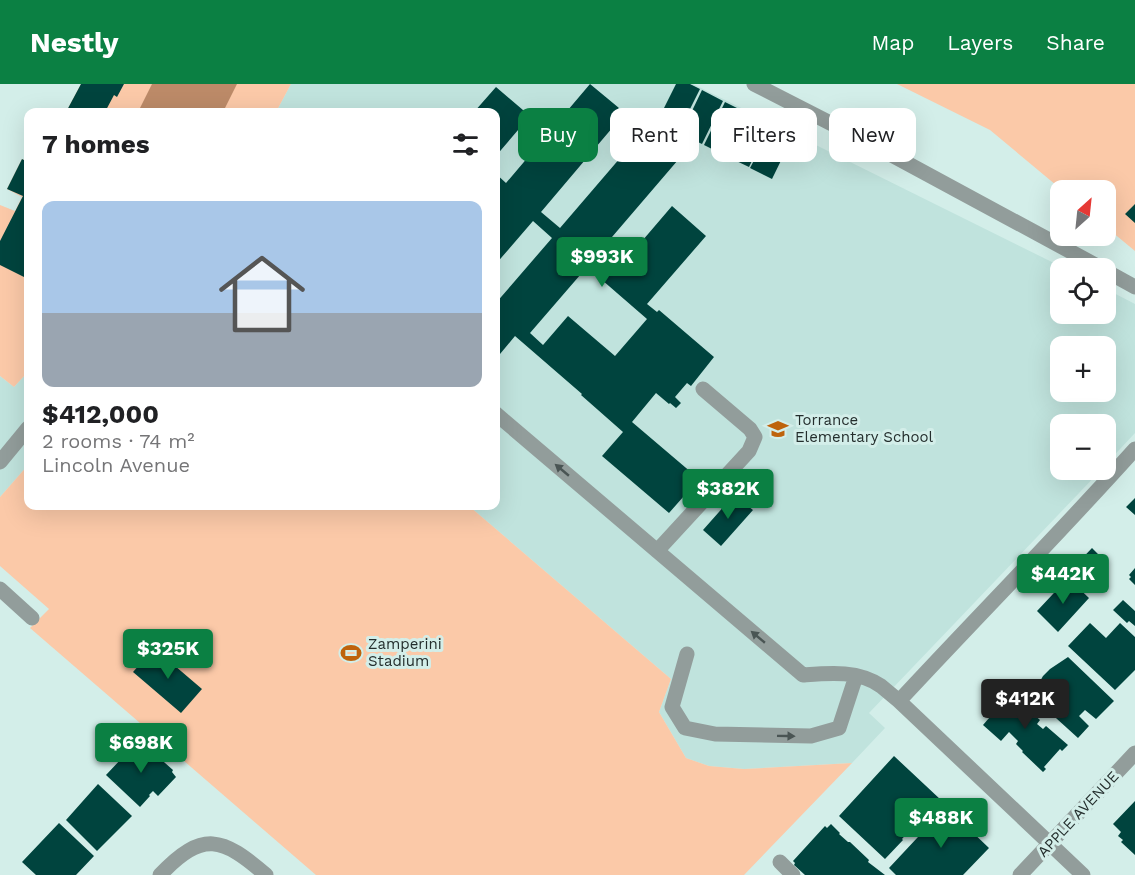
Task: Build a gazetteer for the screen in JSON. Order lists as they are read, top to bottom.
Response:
{
  "streets": {
    "street": ["APPLE AVENUE"]
  },
  "places": {
    "school or university": ["Torrance Elementary School"],
    "sports": ["Zamperini Stadium"]
  },
  "north": "top right",
  "page": {
    "header": "Nestly",
    "nav": ["Map", "Layers", "Share"],
    "chip": [
      "Buy",
      "Rent",
      "Filters",
      "New"
    ],
    "heading": "7 homes",
    "map_buttons": ["+", "−"],
    "list": [
      {
        "name": "$412,000",
        "note": "2 rooms · 74 m² · Lincoln Avenue"
      }
    ],
    "price": [
      "$993K",
      "$382K",
      "$442K",
      "$325K",
      "$412K",
      "$698K",
      "$488K"
    ]
  }
}
